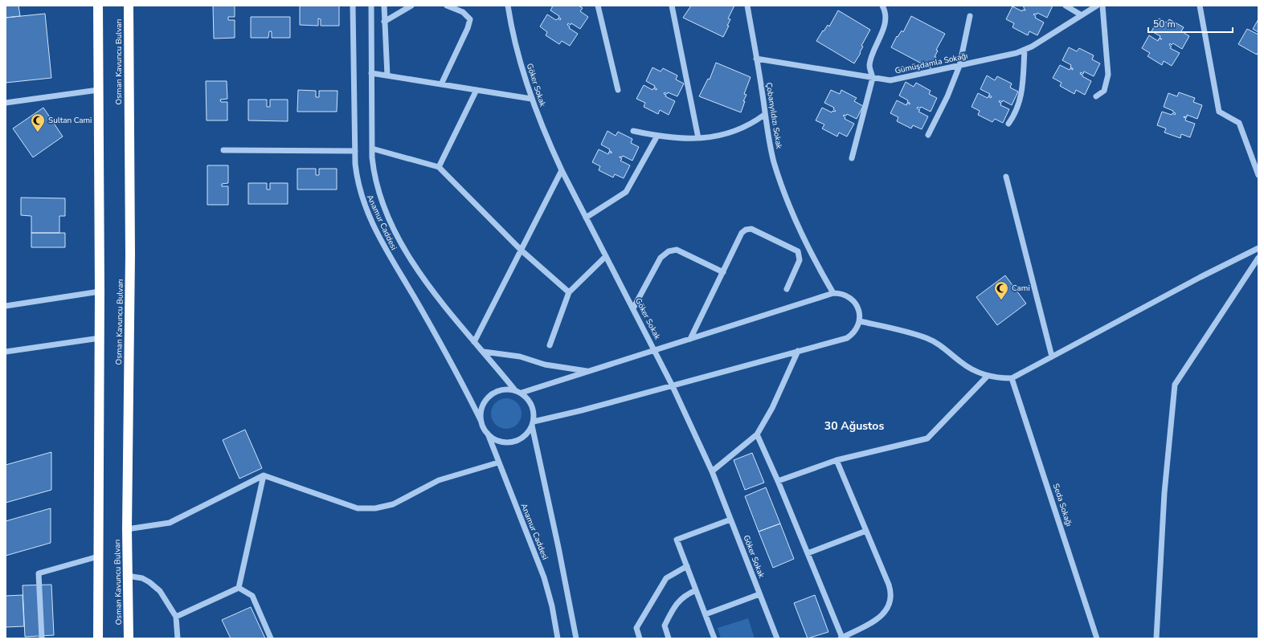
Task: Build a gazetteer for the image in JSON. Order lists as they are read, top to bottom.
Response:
{
  "streets": {
    "highway": ["Osman Kavuncu Bulvarı"],
    "street": [
      "Gümüşdamla Sokağı",
      "Göker Sokak",
      "Çobanyıldızı Sokak",
      "Anamur Caddesi",
      "Seda Sokağı"
    ]
  },
  "crossings": [
    ["Gümüşdamla Sokağı", "Çobanyıldızı Sokak"]
  ],
  "districts": ["30 Ağustos"],
  "places": {
    "mosque": ["Sultan Cami", "Cami"]
  },
  "scale_bar": "50 m"
}
